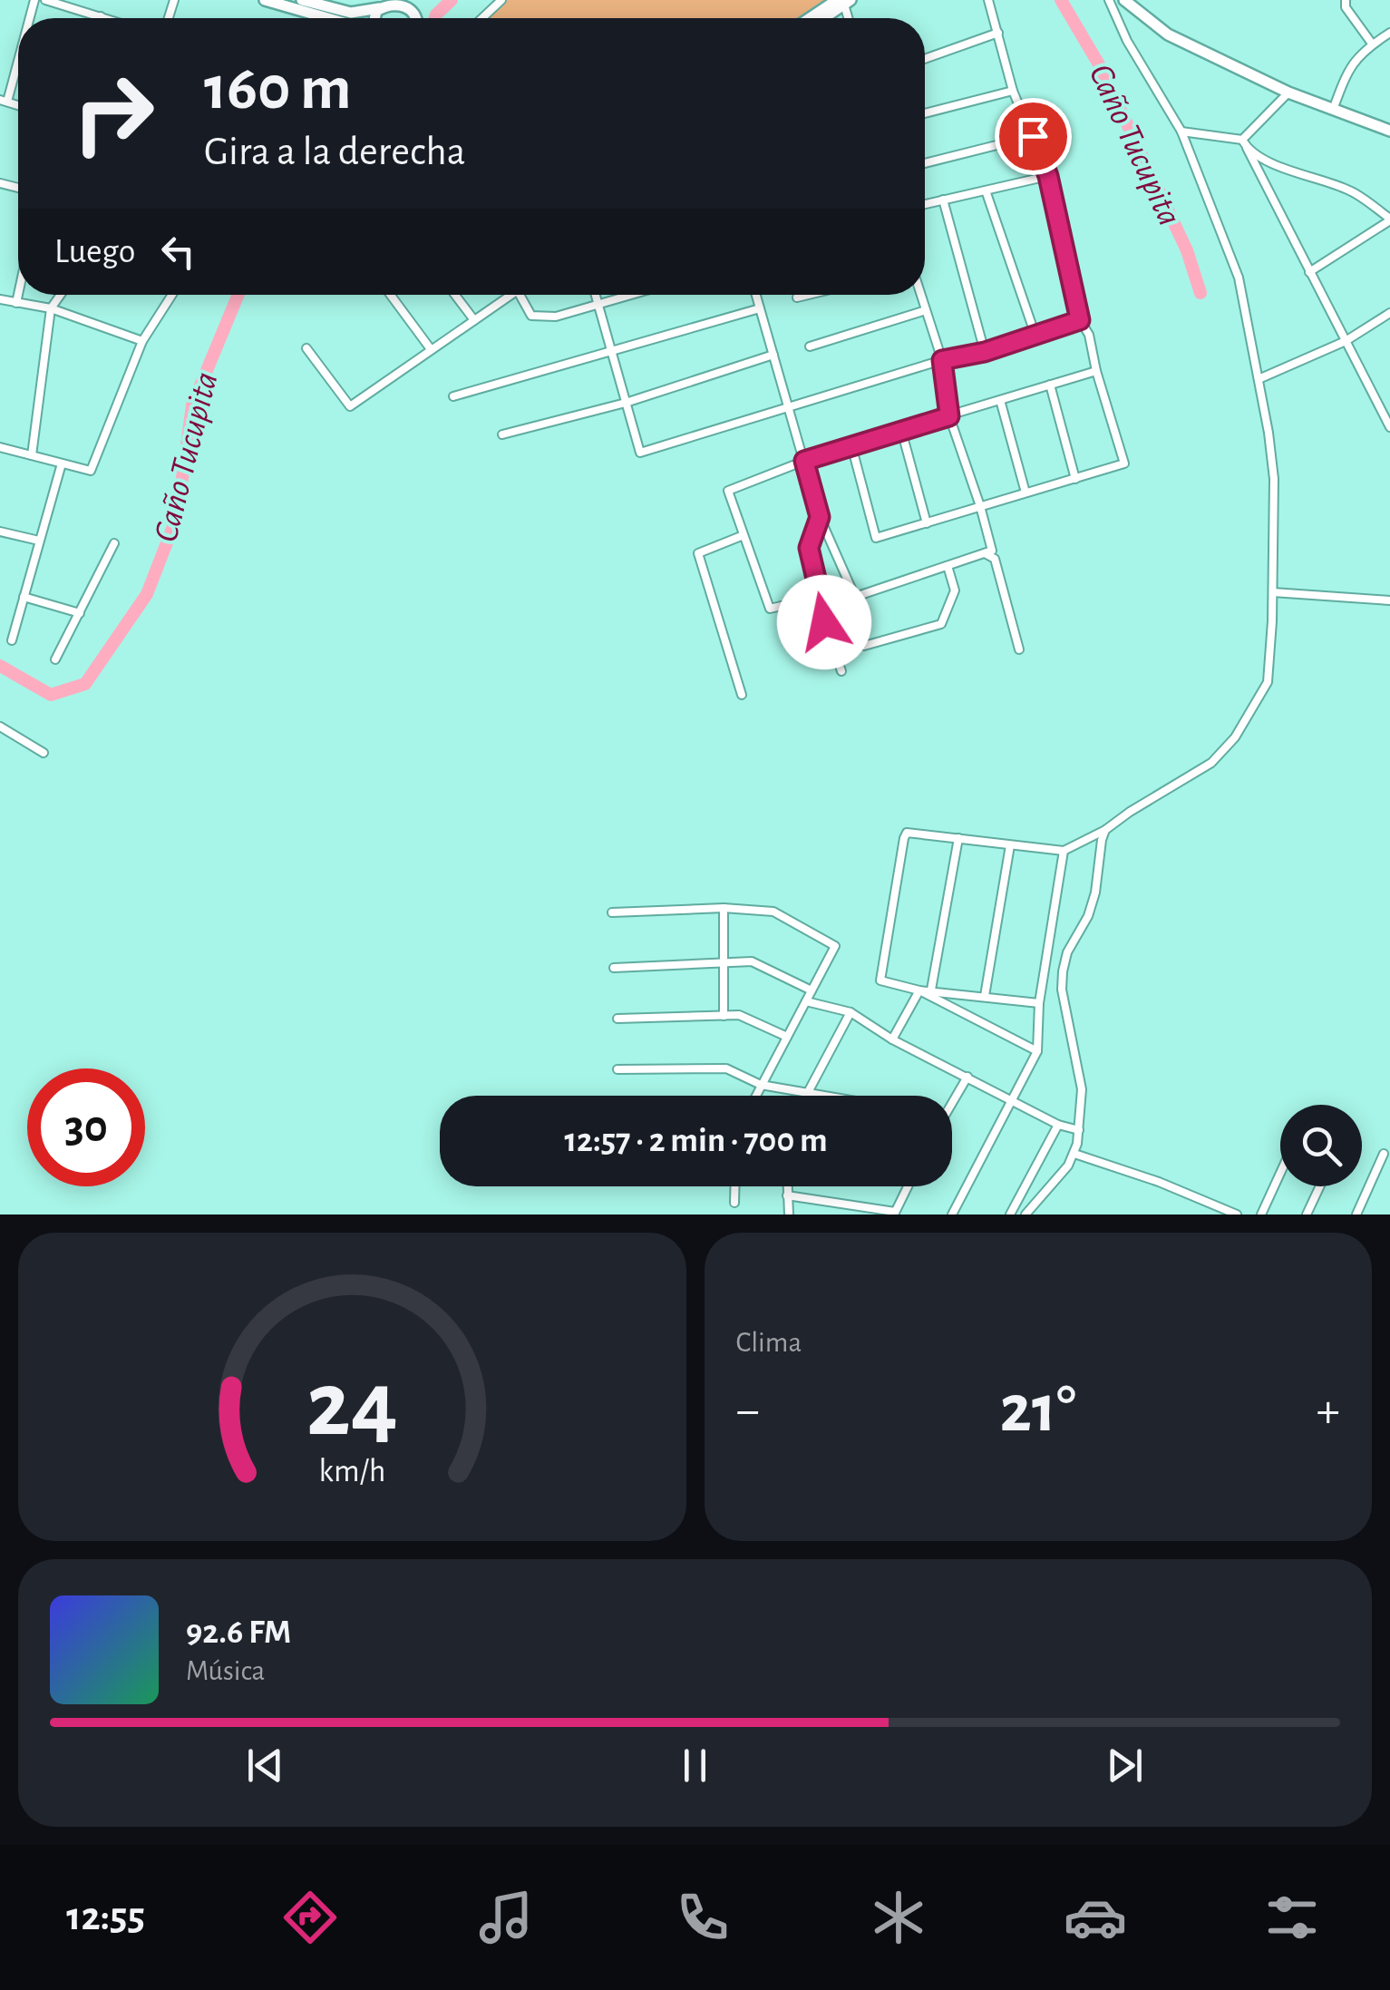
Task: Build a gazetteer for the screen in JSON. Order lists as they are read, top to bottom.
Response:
{
  "water": ["Caño Tucupita"],
  "page": {
    "turn": ["160 m", "Gira a la derecha"],
    "then": "Luego",
    "limit": "30",
    "trip": "12:57 · 2 min · 700 m",
    "tile": "Clima",
    "heat": ["−", "21°", "+"],
    "song": ["92.6 FM", "Música"],
    "tabs": "12:55",
    "gauge": ["24", "km/h"]
  }
}
